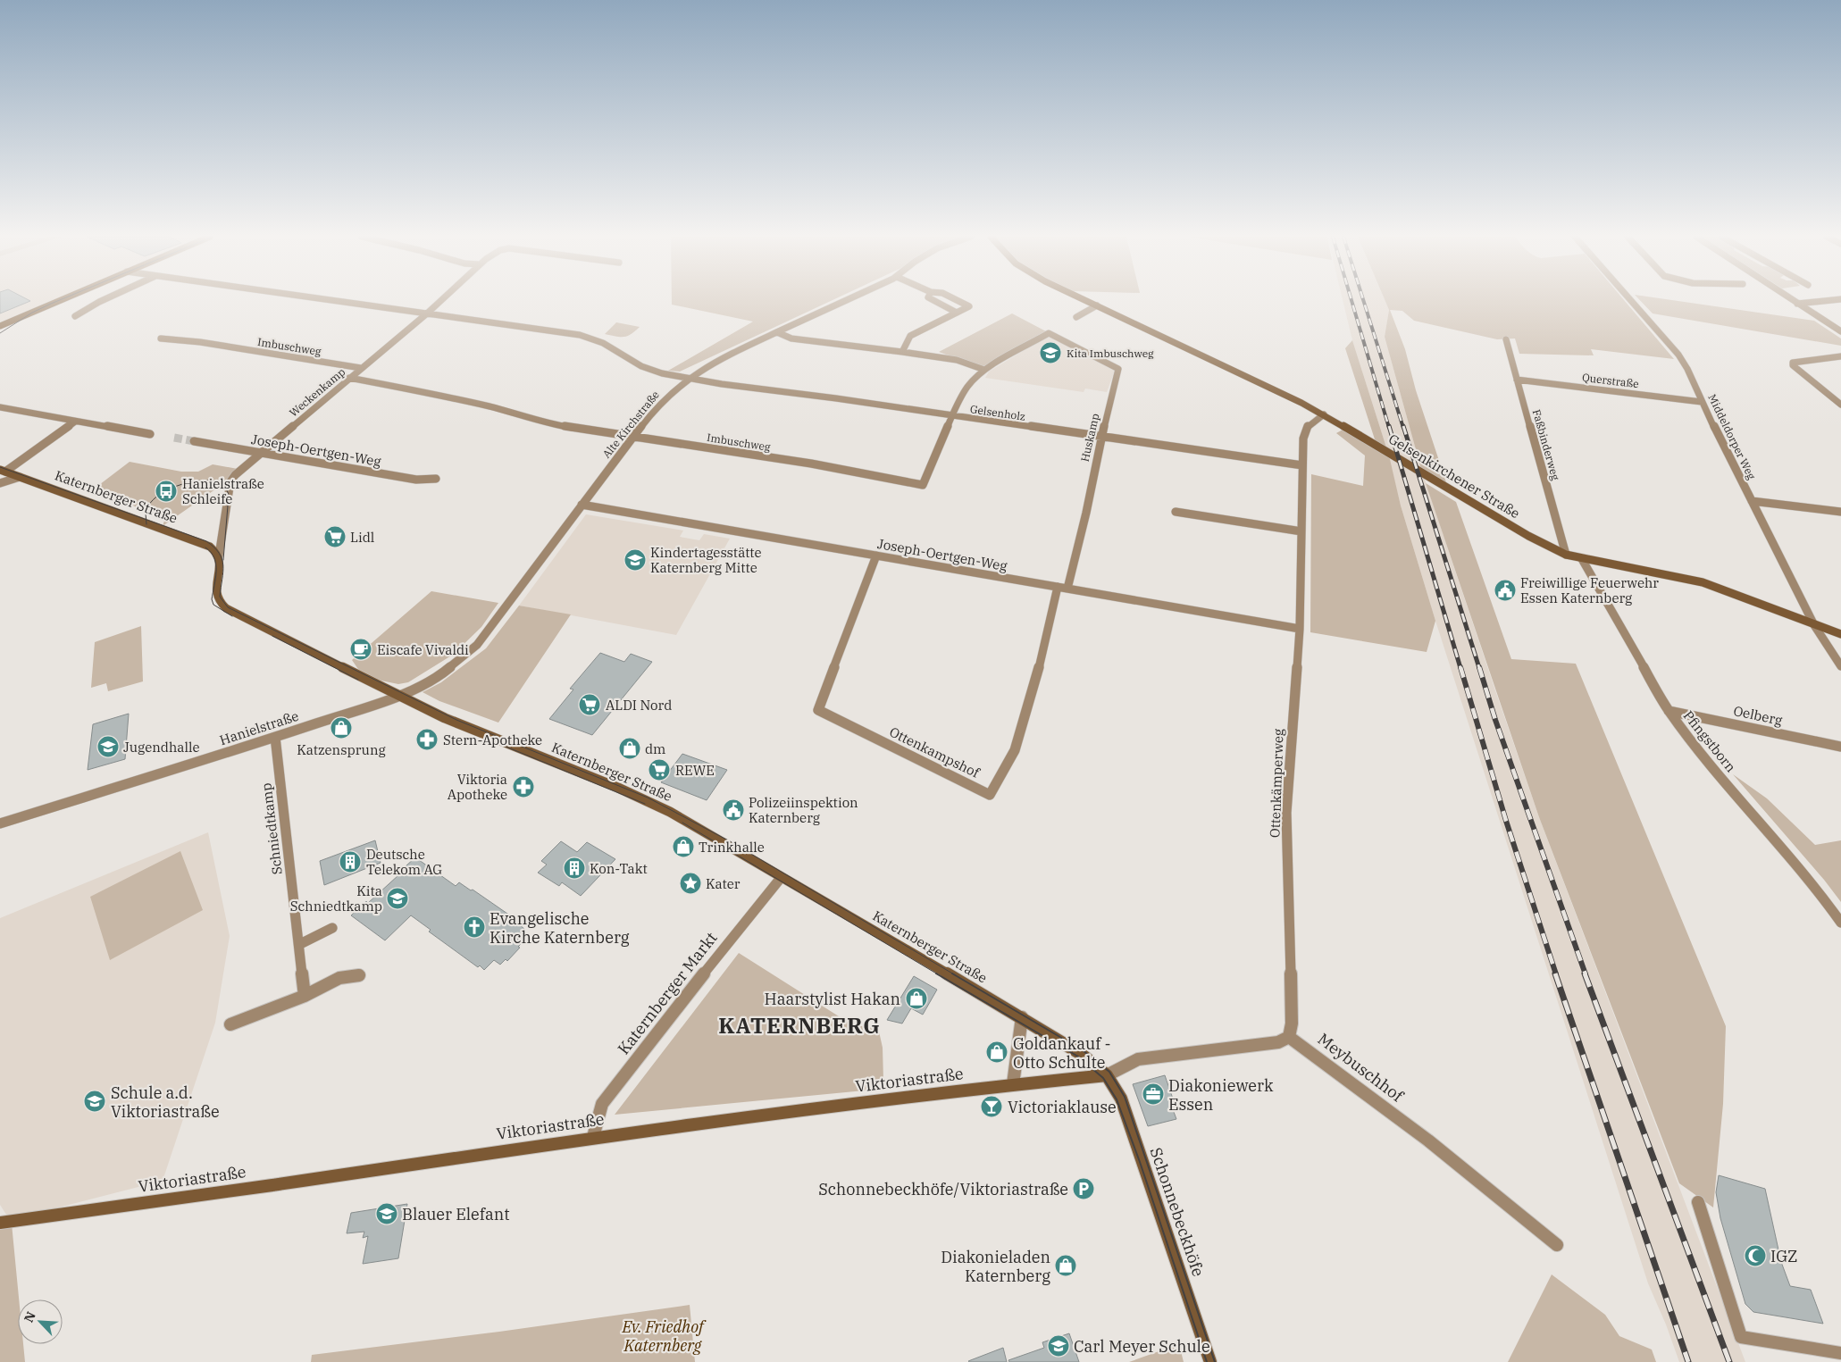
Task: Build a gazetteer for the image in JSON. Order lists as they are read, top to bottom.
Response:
{
  "streets": {
    "street": [
      "Imbuschweg",
      "Querstraße",
      "Weckenkamp",
      "Gelsenholz",
      "Alte Kirchstraße",
      "Middeldorper Weg",
      "Huskamp",
      "Faßbinderweg",
      "Joseph-Oertgen-Weg",
      "Gelsenkirchener Straße",
      "Katernberger Straße",
      "Oelberg",
      "Hanielstraße",
      "Pfingstborn",
      "Ottenkampshof",
      "Ottenkämperweg",
      "Schniedtkamp",
      "Katernberger Markt",
      "Meybuschhof",
      "Viktoriastraße",
      "Schonnebeckhöfe"
    ]
  },
  "crossings": [
    ["Imbuschweg", "Weckenkamp"],
    ["Imbuschweg", "Gelsenholz"],
    ["Imbuschweg", "Alte Kirchstraße"],
    ["Imbuschweg", "Huskamp"],
    ["Querstraße", "Middeldorper Weg"],
    ["Querstraße", "Faßbinderweg"],
    ["Weckenkamp", "Gelsenholz"],
    ["Weckenkamp", "Joseph-Oertgen-Weg"],
    ["Weckenkamp", "Katernberger Straße"],
    ["Gelsenholz", "Alte Kirchstraße"],
    ["Gelsenholz", "Huskamp"],
    ["Gelsenholz", "Ottenkämperweg"],
    ["Alte Kirchstraße", "Joseph-Oertgen-Weg"],
    ["Alte Kirchstraße", "Katernberger Straße"],
    ["Alte Kirchstraße", "Hanielstraße"],
    ["Middeldorper Weg", "Gelsenkirchener Straße"],
    ["Huskamp", "Joseph-Oertgen-Weg"],
    ["Faßbinderweg", "Gelsenkirchener Straße"],
    ["Joseph-Oertgen-Weg", "Ottenkampshof"],
    ["Joseph-Oertgen-Weg", "Ottenkämperweg"],
    ["Gelsenkirchener Straße", "Pfingstborn"],
    ["Gelsenkirchener Straße", "Ottenkämperweg"],
    ["Katernberger Straße", "Hanielstraße"],
    ["Katernberger Straße", "Katernberger Markt"],
    ["Katernberger Straße", "Viktoriastraße"],
    ["Katernberger Straße", "Schonnebeckhöfe"],
    ["Oelberg", "Pfingstborn"],
    ["Hanielstraße", "Schniedtkamp"],
    ["Ottenkämperweg", "Meybuschhof"],
    ["Katernberger Markt", "Viktoriastraße"],
    ["Viktoriastraße", "Schonnebeckhöfe"]
  ],
  "districts": ["KATERNBERG"],
  "parks": ["Ev. Friedhof Katernberg"],
  "places": {
    "school or university": [
      "Kita Imbuschweg",
      "Kindertagesstätte Katernberg Mitte",
      "Jugendhalle",
      "Kita Schniedtkamp",
      "Schule a.d. Viktoriastraße",
      "Blauer Elefant",
      "Carl Meyer Schule"
    ],
    "bus stop": ["Hanielstraße Schleife"],
    "supermarket": ["Lidl", "ALDI Nord", "REWE"],
    "public building": ["Freiwillige Feuerwehr Essen Katernberg", "Polizeiinspektion Katernberg"],
    "cafe": ["Eiscafe Vivaldi"],
    "shop": [
      "Katzensprung",
      "dm",
      "Trinkhalle",
      "Haarstylist Hakan",
      "Goldankauf - Otto Schulte",
      "Diakonieladen Katernberg"
    ],
    "pharmacy": ["Stern-Apotheke", "Viktoria Apotheke"],
    "building": ["Deutsche Telekom AG", "Kon-Takt"],
    "place": ["Kater"],
    "church": ["Evangelische Kirche Katernberg"],
    "office": ["Diakoniewerk Essen"],
    "bar": ["Victoriaklause"],
    "parking": ["Schonnebeckhöfe/Viktoriastraße"],
    "mosque": ["IGZ"]
  },
  "north": "top left"
}
